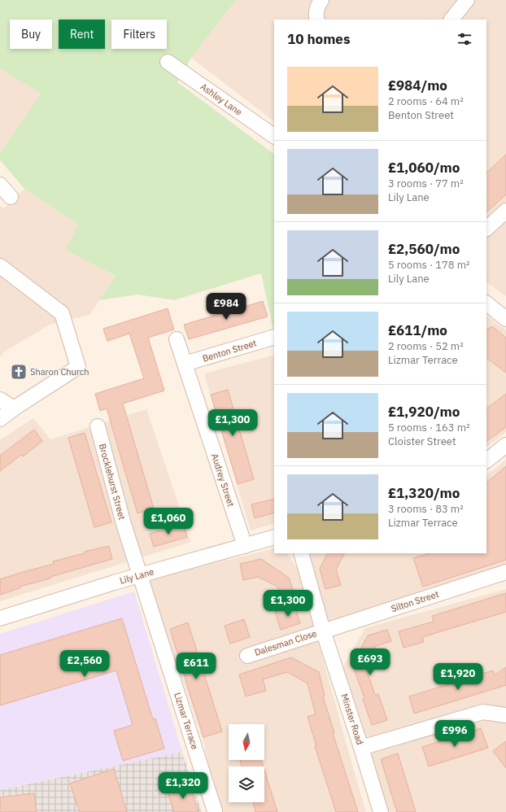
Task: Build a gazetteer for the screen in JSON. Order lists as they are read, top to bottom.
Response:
{
  "streets": {
    "street": [
      "Ashley Lane",
      "Benton Street",
      "Audrey Street",
      "Brocklehurst Street",
      "Lily Lane",
      "Silton Street",
      "Dalesman Close",
      "Minster Road",
      "Lizmar Terrace"
    ]
  },
  "crossings": [
    ["Benton Street", "Audrey Street"],
    ["Audrey Street", "Lily Lane"],
    ["Brocklehurst Street", "Lily Lane"],
    ["Brocklehurst Street", "Lizmar Terrace"],
    ["Lily Lane", "Lizmar Terrace"],
    ["Silton Street", "Dalesman Close"],
    ["Silton Street", "Minster Road"],
    ["Dalesman Close", "Minster Road"]
  ],
  "places": {
    "church": ["Sharon Church"]
  },
  "north": "bottom",
  "page": {
    "chip": ["Buy", "Rent", "Filters"],
    "heading": "10 homes",
    "list": [
      {
        "name": "£984/mo",
        "note": "2 rooms · 64 m² · Benton Street"
      },
      {
        "name": "£1,060/mo",
        "note": "3 rooms · 77 m² · Lily Lane"
      },
      {
        "name": "£2,560/mo",
        "note": "5 rooms · 178 m² · Lily Lane"
      },
      {
        "name": "£611/mo",
        "note": "2 rooms · 52 m² · Lizmar Terrace"
      },
      {
        "name": "£1,920/mo",
        "note": "5 rooms · 163 m² · Cloister Street"
      },
      {
        "name": "£1,320/mo",
        "note": "3 rooms · 83 m² · Lizmar Terrace"
      }
    ],
    "price": [
      "£984",
      "£1,300",
      "£1,060",
      "£1,300",
      "£693",
      "£2,560",
      "£611",
      "£1,920",
      "£996",
      "£1,320"
    ]
  }
}
